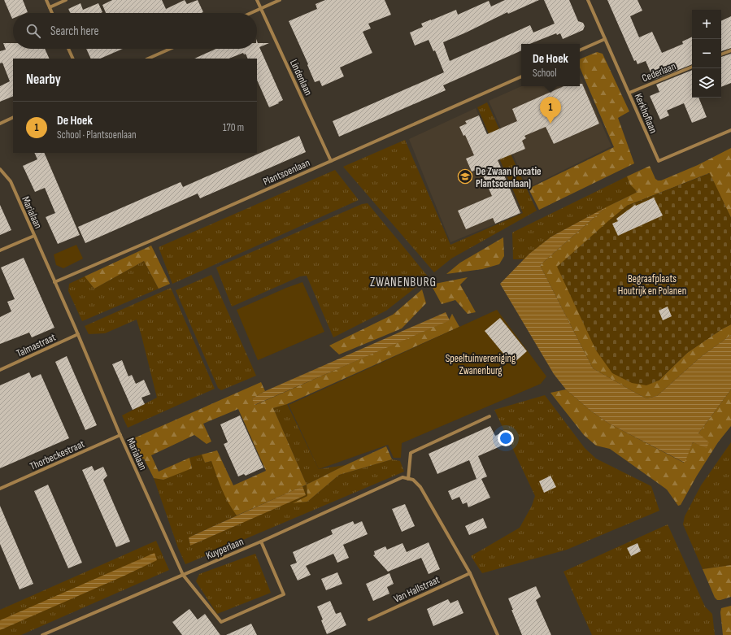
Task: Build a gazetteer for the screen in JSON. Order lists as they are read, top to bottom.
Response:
{
  "streets": {
    "street": [
      "Cederlaan",
      "Lindenlaan",
      "Kerkhoflaan",
      "Plantsoenlaan",
      "Marialaan",
      "Talmastraat",
      "Thorbeckestraat",
      "Kuyperlaan",
      "Van Hallstraat"
    ]
  },
  "crossings": [
    ["Cederlaan", "Kerkhoflaan"],
    ["Lindenlaan", "Plantsoenlaan"],
    ["Plantsoenlaan", "Marialaan"],
    ["Marialaan", "Talmastraat"],
    ["Marialaan", "Thorbeckestraat"],
    ["Marialaan", "Kuyperlaan"],
    ["Kuyperlaan", "Van Hallstraat"]
  ],
  "districts": ["ZWANENBURG"],
  "parks": ["Begraafplaats Houtrijk en Polanen", "Speeltuinvereniging Zwanenburg"],
  "places": {
    "school or university": ["De Zwaan (locatie Plantsoenlaan)"]
  },
  "page": {
    "map_buttons": ["+", "−"],
    "search": "Search here",
    "popup": ["De Hoek", "School"],
    "heading": "Nearby",
    "pins": "1",
    "list": [
      {
        "mark": "1",
        "name": "De Hoek",
        "note": "School · Plantsoenlaan",
        "value": "170 m"
      }
    ]
  }
}
